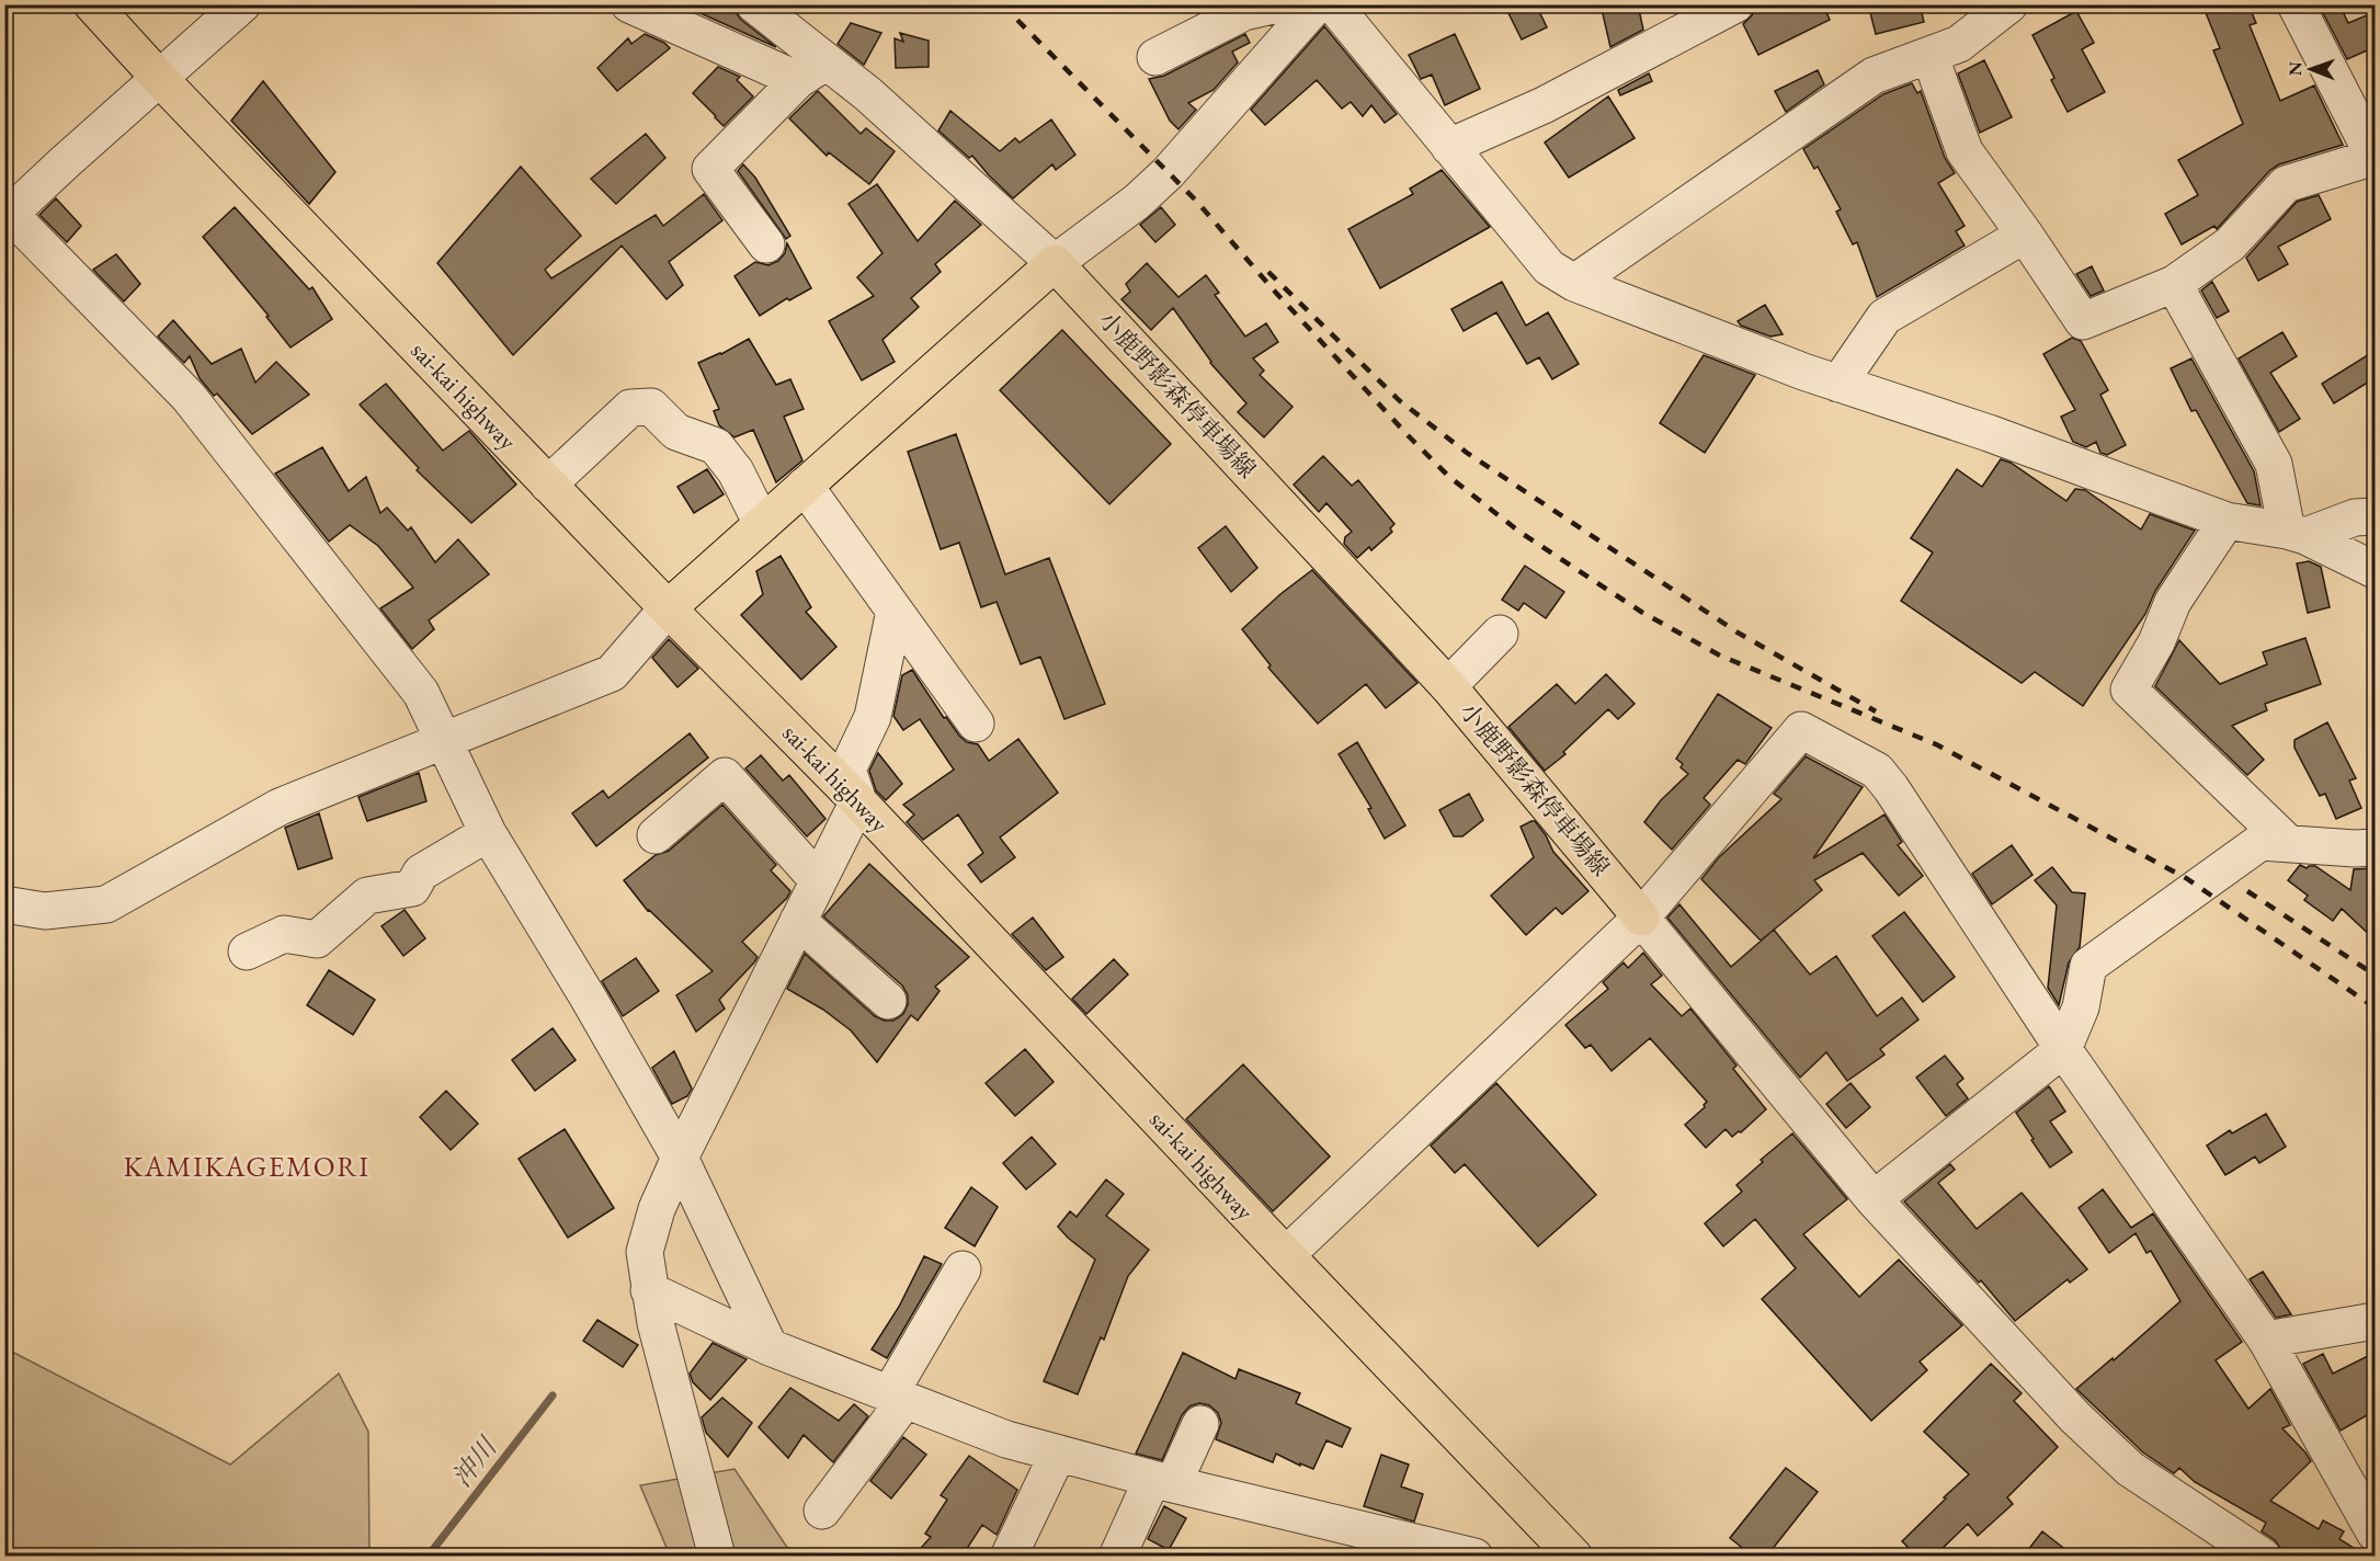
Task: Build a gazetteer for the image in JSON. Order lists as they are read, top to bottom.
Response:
{
  "streets": {
    "main road": ["小鹿野影森停車場線", "sai-kai highway"]
  },
  "districts": ["KAMIKAGEMORI"],
  "water": ["沖川"],
  "north": "left"
}
